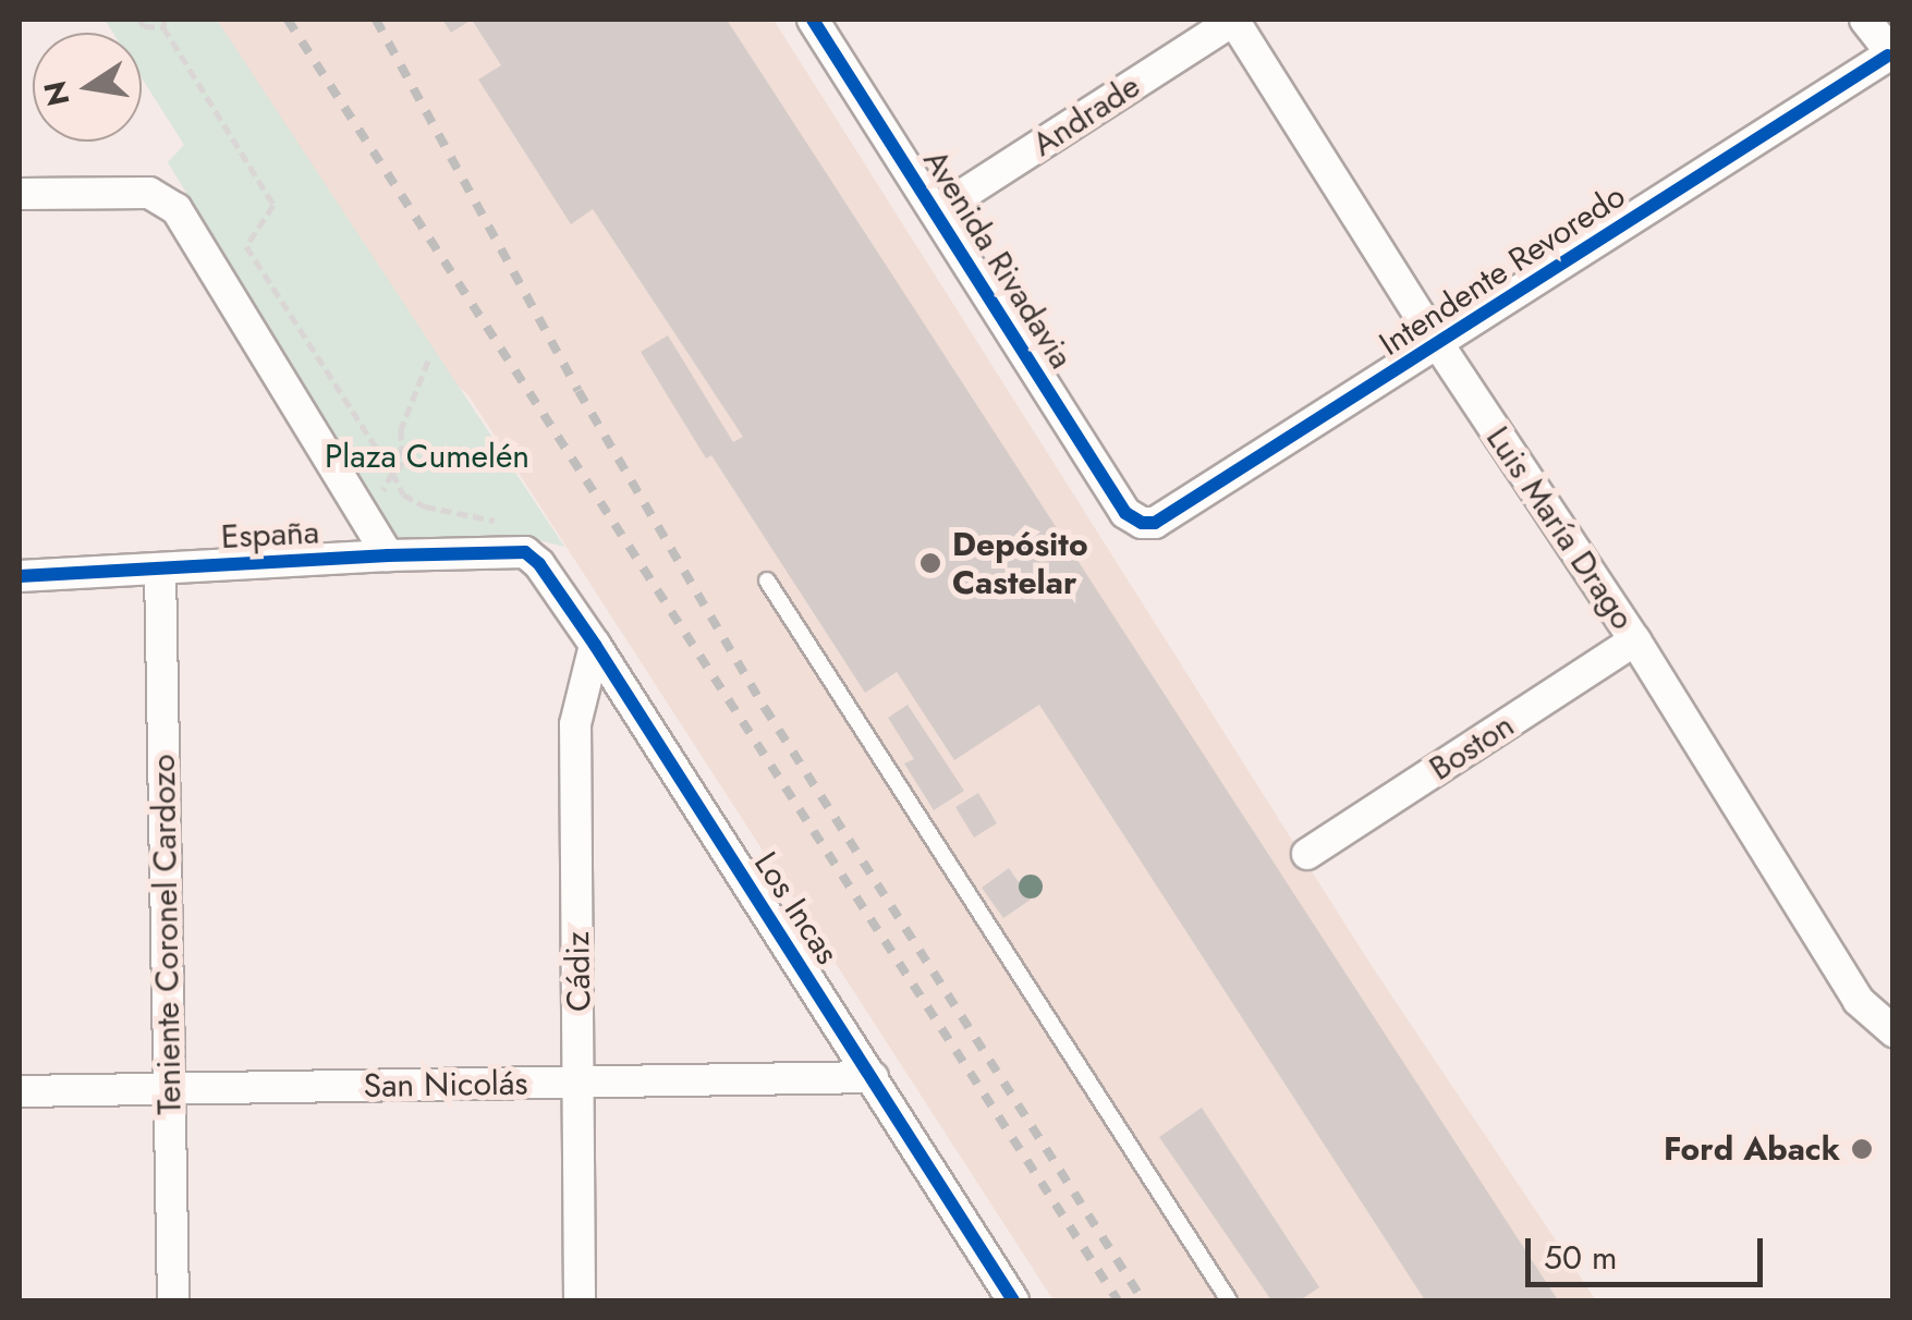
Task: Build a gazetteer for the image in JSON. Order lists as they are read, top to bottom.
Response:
{
  "streets": {
    "street": [
      "Andrade",
      "Avenida Rivadavia",
      "Intendente Revoredo",
      "Luis María Drago",
      "España",
      "Boston",
      "Los Incas",
      "Teniente Coronel Cardozo",
      "Cádiz",
      "San Nicolás"
    ]
  },
  "crossings": [
    ["Andrade", "Avenida Rivadavia"],
    ["Andrade", "Luis María Drago"],
    ["Avenida Rivadavia", "Intendente Revoredo"],
    ["Intendente Revoredo", "Luis María Drago"],
    ["Luis María Drago", "Boston"],
    ["España", "Los Incas"],
    ["España", "Teniente Coronel Cardozo"],
    ["Los Incas", "Cádiz"],
    ["Los Incas", "San Nicolás"],
    ["Teniente Coronel Cardozo", "San Nicolás"],
    ["Cádiz", "San Nicolás"]
  ],
  "parks": ["Plaza Cumelén"],
  "places": ["Depósito Castelar", "Ford Aback"],
  "scale_bar": "50 m",
  "north": "left"
}
